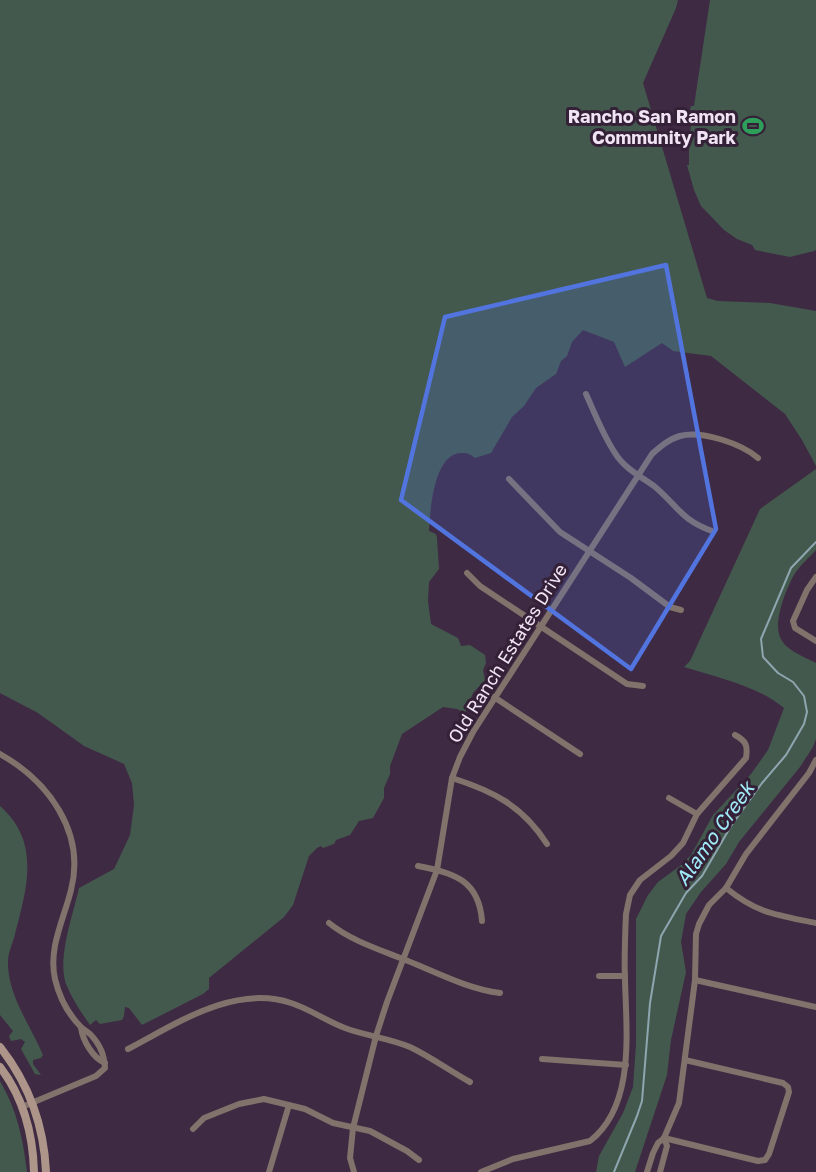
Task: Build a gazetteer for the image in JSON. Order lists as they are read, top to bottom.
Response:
{
  "streets": {
    "street": ["Old Ranch Estates Drive"]
  },
  "water": ["Alamo Creek"],
  "places": {
    "sports": ["Rancho San Ramon Community Park"]
  }
}
